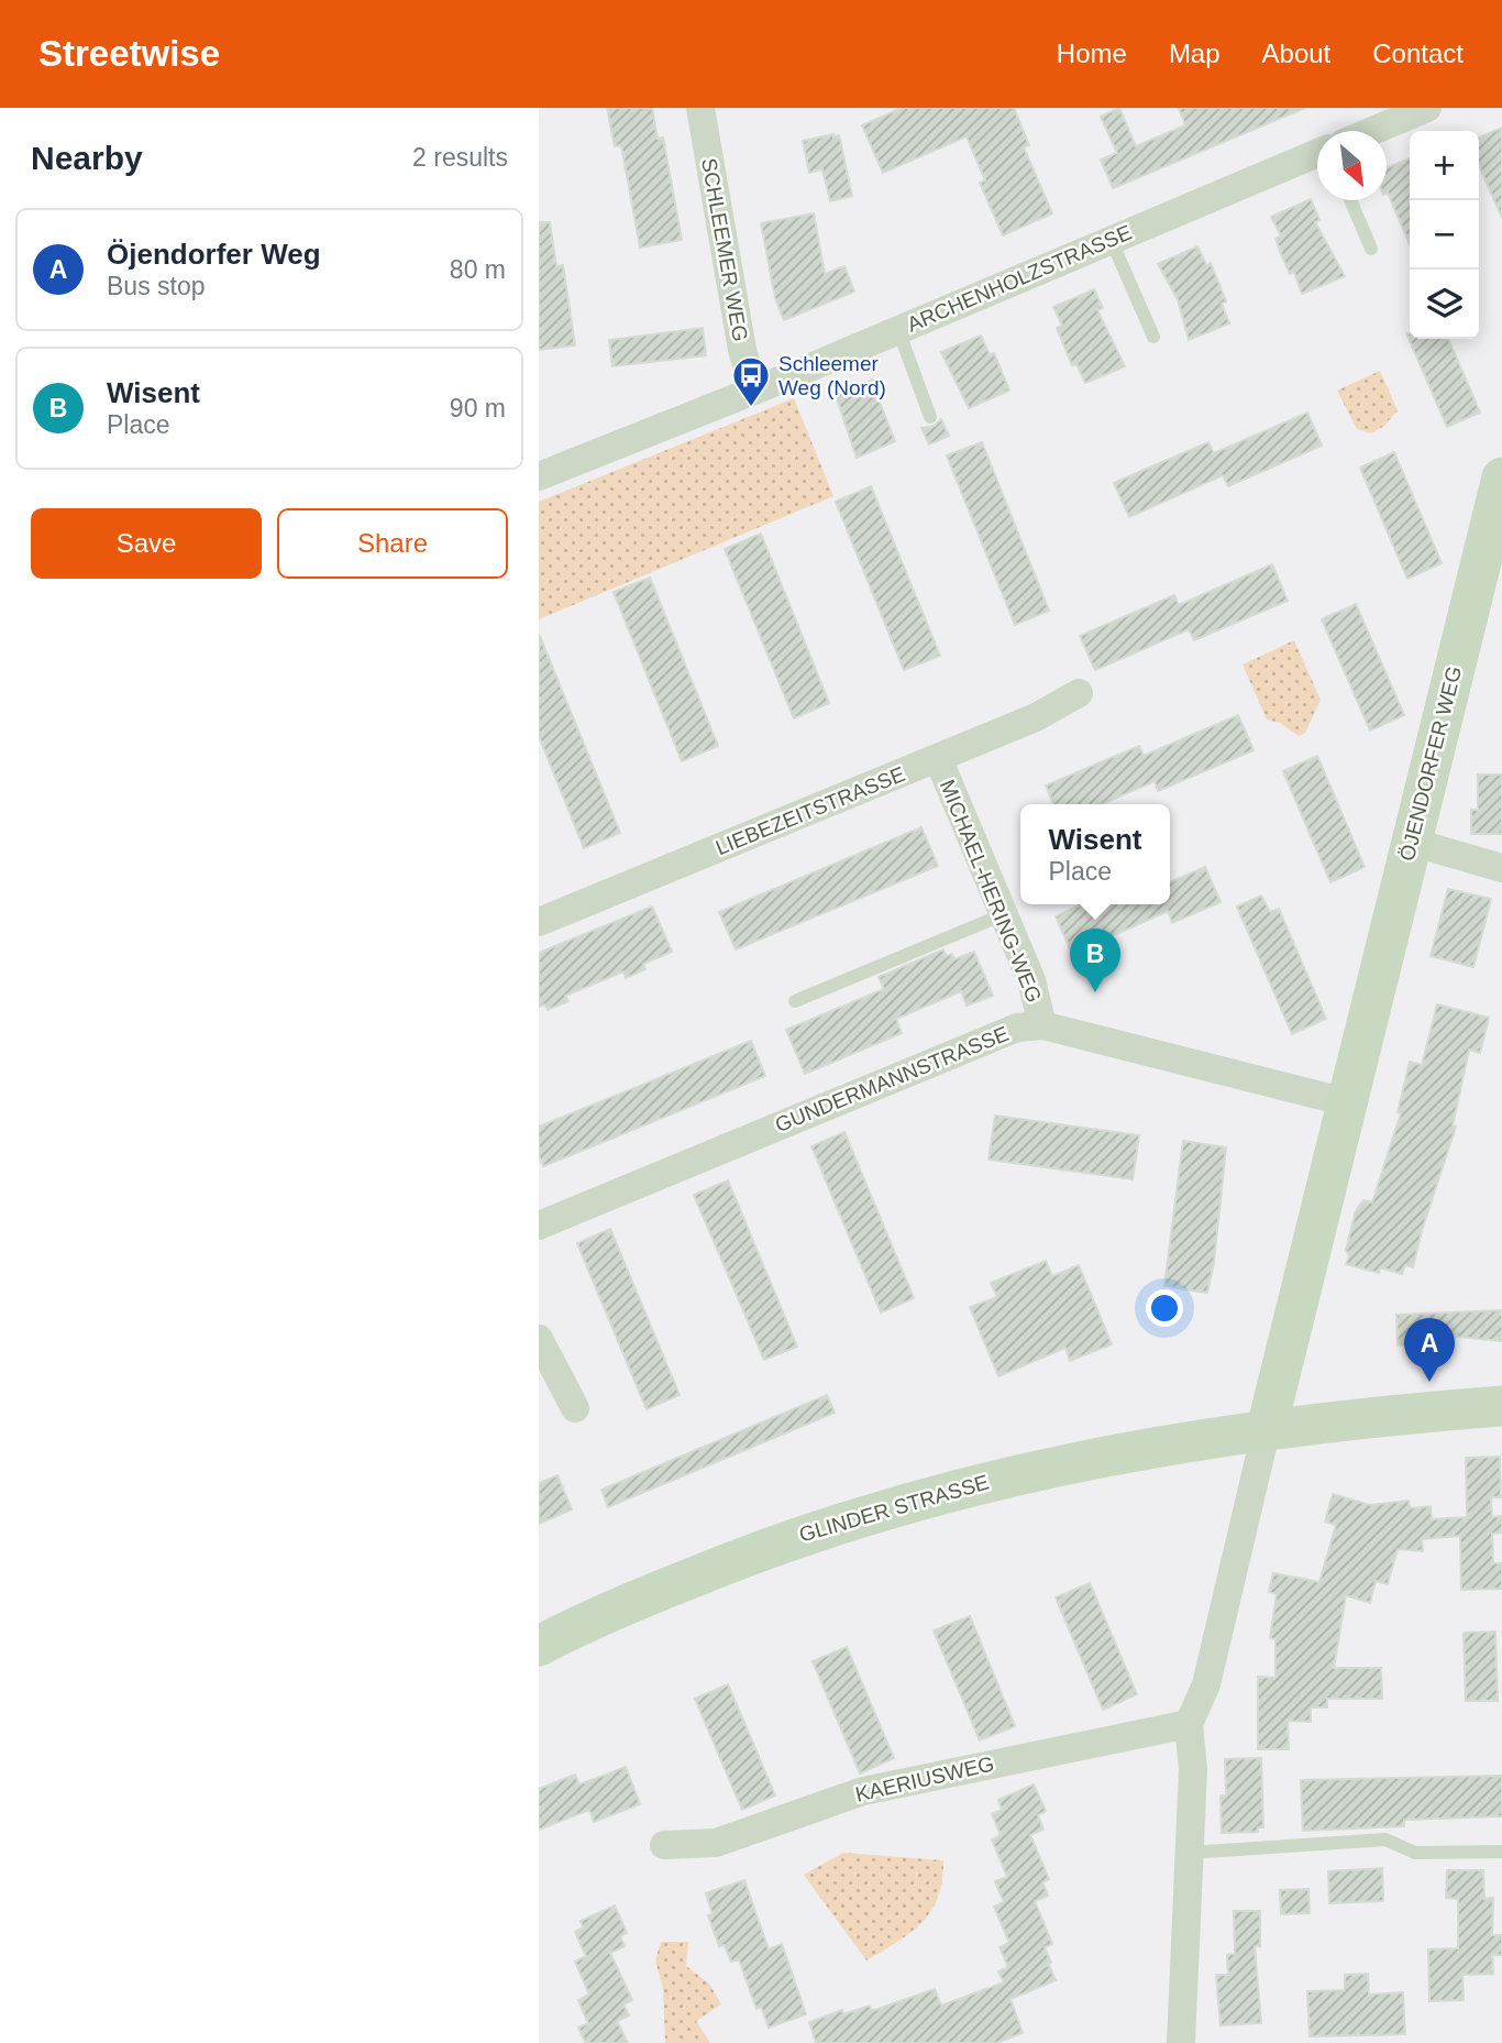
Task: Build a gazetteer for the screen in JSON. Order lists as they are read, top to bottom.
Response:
{
  "streets": {
    "main road": ["ÖJENDORFER WEG", "GLINDER STRASSE"],
    "street": [
      "SCHLEEMER WEG",
      "ARCHENHOLZSTRASSE",
      "LIEBEZEITSTRASSE",
      "MICHAEL-HERING-WEG",
      "GUNDERMANNSTRASSE",
      "KAERIUSWEG"
    ]
  },
  "crossings": [
    ["SCHLEEMER WEG", "ARCHENHOLZSTRASSE"],
    ["ÖJENDORFER WEG", "GUNDERMANNSTRASSE"],
    ["ÖJENDORFER WEG", "GLINDER STRASSE"],
    ["ÖJENDORFER WEG", "KAERIUSWEG"],
    ["LIEBEZEITSTRASSE", "MICHAEL-HERING-WEG"],
    ["MICHAEL-HERING-WEG", "GUNDERMANNSTRASSE"]
  ],
  "places": {
    "bus stop": ["Schleemer Weg (Nord)"]
  },
  "north": "bottom right",
  "page": {
    "header": "Streetwise",
    "nav": [
      "Home",
      "Map",
      "About",
      "Contact"
    ],
    "heading": ["Nearby", "2 results"],
    "map_buttons": ["+", "−"],
    "list": [
      {
        "mark": "A",
        "name": "Öjendorfer Weg",
        "note": "Bus stop",
        "value": "80 m"
      },
      {
        "mark": "B",
        "name": "Wisent",
        "note": "Place",
        "value": "90 m"
      }
    ],
    "buttons": ["Save", "Share"],
    "popup": ["Wisent", "Place"],
    "pins": ["B", "A"]
  }
}
